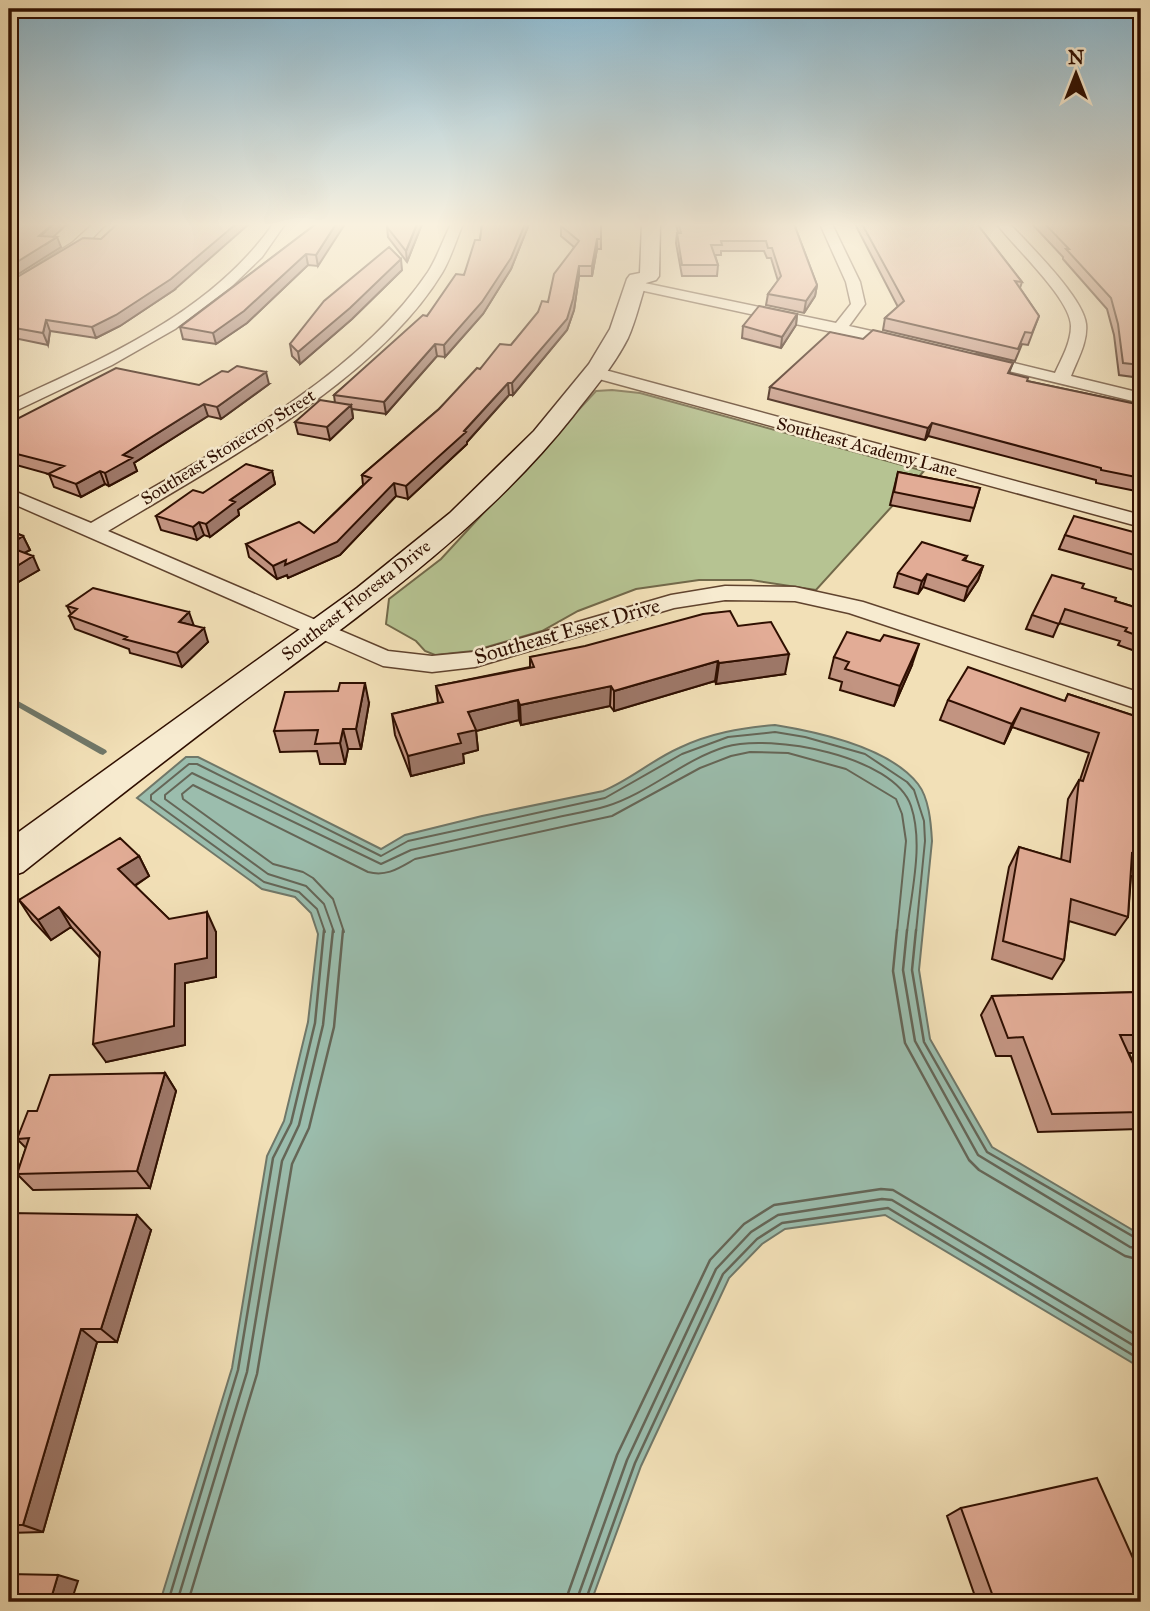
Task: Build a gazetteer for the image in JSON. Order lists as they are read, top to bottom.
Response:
{
  "streets": {
    "street": [
      "Southeast Stonecrop Street",
      "Southeast Academy Lane",
      "Southeast Floresta Drive",
      "Southeast Essex Drive"
    ]
  },
  "crossings": [
    ["Southeast Stonecrop Street", "Southeast Essex Drive"],
    ["Southeast Academy Lane", "Southeast Floresta Drive"],
    ["Southeast Floresta Drive", "Southeast Essex Drive"]
  ],
  "north": "top"
}
